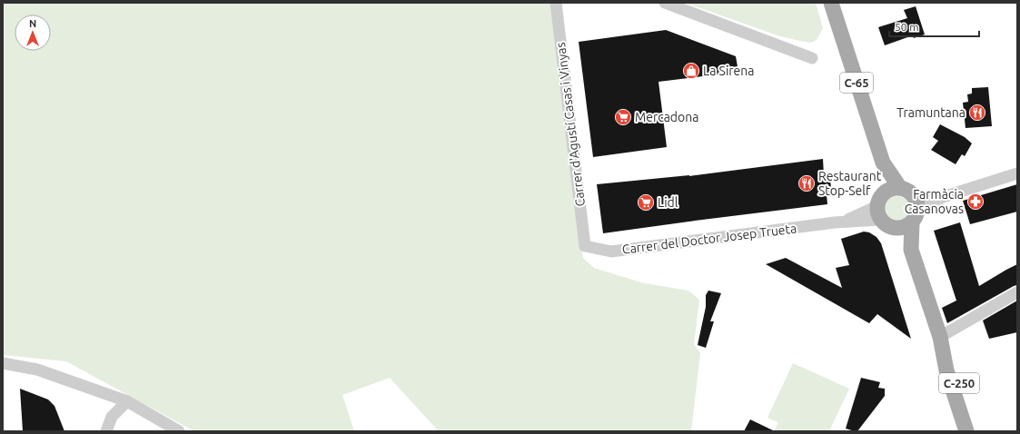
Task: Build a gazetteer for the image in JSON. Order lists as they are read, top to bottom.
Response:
{
  "streets": {
    "main road": ["C-65", "C-250"],
    "street": ["Carrer d'Agustí Casas i Vinyas", "Carrer del Doctor Josep Trueta"]
  },
  "crossings": [
    ["C-65", "Carrer del Doctor Josep Trueta"],
    ["C-65", "C-250"],
    ["Carrer d'Agustí Casas i Vinyas", "Carrer del Doctor Josep Trueta"],
    ["Carrer del Doctor Josep Trueta", "C-250"]
  ],
  "places": {
    "shop": ["La Sirena"],
    "restaurant": ["Tramuntana", "Restaurant Stop-Self"],
    "supermarket": ["Mercadona", "Lidl"],
    "pharmacy": ["Farmàcia Casanovas"]
  },
  "scale_bar": "50 m",
  "north": "top"
}
